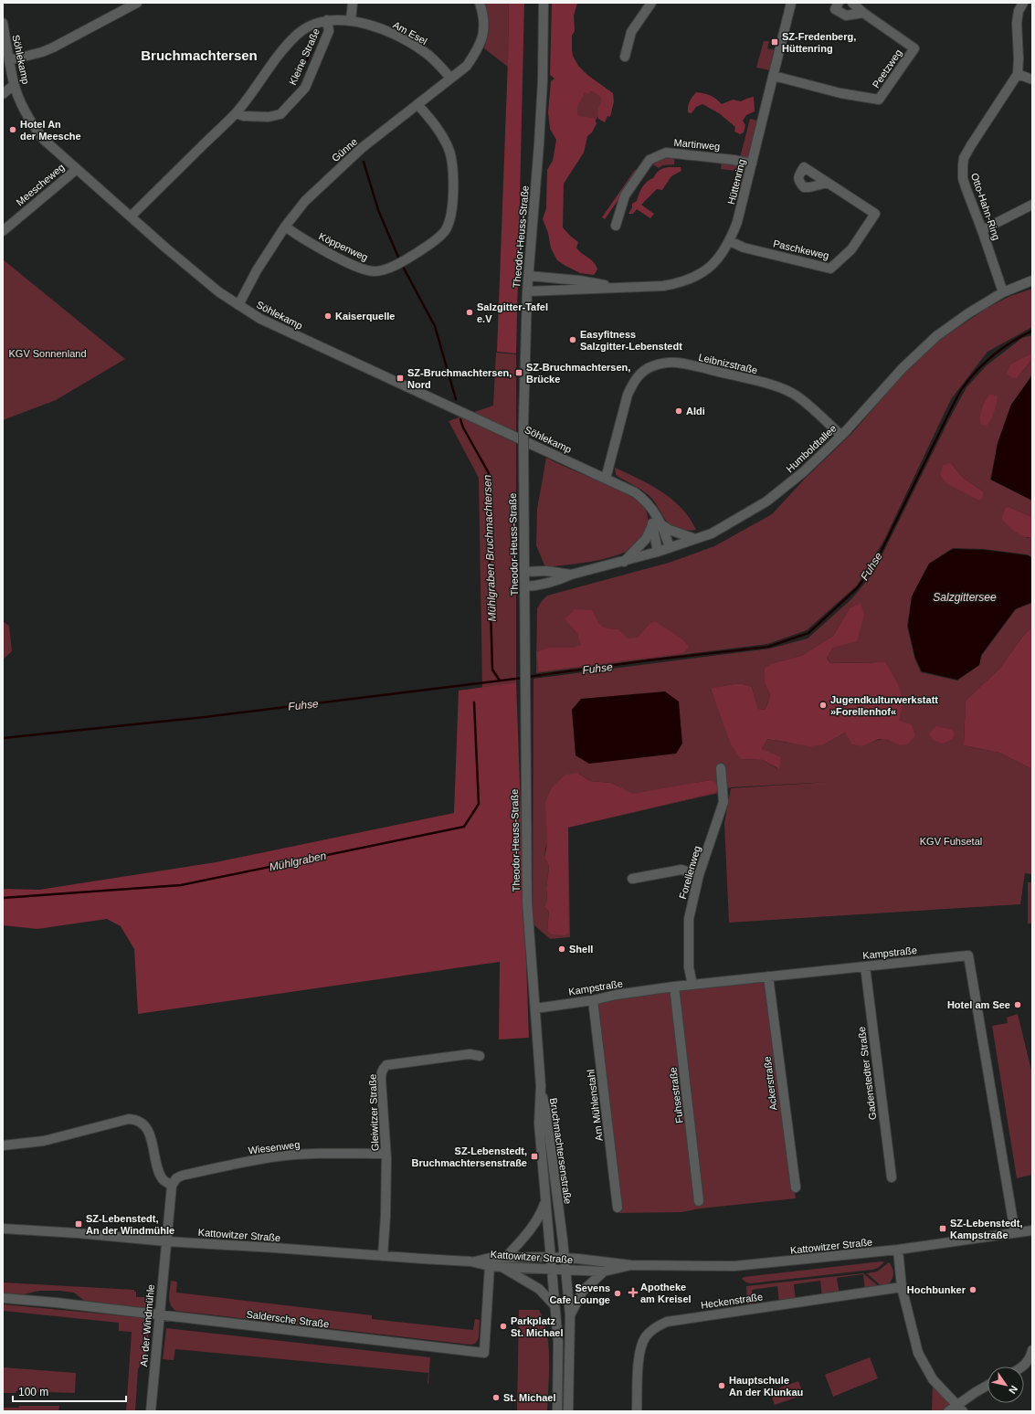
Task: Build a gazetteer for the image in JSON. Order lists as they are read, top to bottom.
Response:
{
  "streets": {
    "street": [
      "Am Esel",
      "Kleine Straße",
      "Söhlekamp",
      "Peetzweg",
      "Martinweg",
      "Günne",
      "Hüttenring",
      "Meescheweg",
      "Otto-Hahn-Ring",
      "Theodor-Heuss-Straße",
      "Köppenweg",
      "Paschkeweg",
      "Leibnizstraße",
      "Humboldtallee",
      "Forellenweg",
      "Kampstraße",
      "Gadenstedter Straße",
      "Ackerstraße",
      "Fuhsestraße",
      "Am Mühlenstahl",
      "Gleiwitzer Straße",
      "Wiesenweg",
      "Bruchmachtersenstraße",
      "Kattowitzer Straße",
      "Heckenstraße",
      "Saldersche Straße",
      "An der Windmühle"
    ]
  },
  "crossings": [
    ["Am Esel", "Kleine Straße"],
    ["Am Esel", "Günne"],
    ["Kleine Straße", "Söhlekamp"],
    ["Söhlekamp", "Günne"],
    ["Söhlekamp", "Meescheweg"],
    ["Söhlekamp", "Leibnizstraße"],
    ["Söhlekamp", "Humboldtallee"],
    ["Peetzweg", "Hüttenring"],
    ["Martinweg", "Hüttenring"],
    ["Günne", "Köppenweg"],
    ["Hüttenring", "Theodor-Heuss-Straße"],
    ["Hüttenring", "Paschkeweg"],
    ["Otto-Hahn-Ring", "Humboldtallee"],
    ["Theodor-Heuss-Straße", "Humboldtallee"],
    ["Theodor-Heuss-Straße", "Kampstraße"],
    ["Theodor-Heuss-Straße", "Bruchmachtersenstraße"],
    ["Leibnizstraße", "Humboldtallee"],
    ["Forellenweg", "Kampstraße"],
    ["Kampstraße", "Gadenstedter Straße"],
    ["Kampstraße", "Ackerstraße"],
    ["Kampstraße", "Fuhsestraße"],
    ["Kampstraße", "Am Mühlenstahl"],
    ["Kampstraße", "Kattowitzer Straße"],
    ["Gleiwitzer Straße", "Wiesenweg"],
    ["Gleiwitzer Straße", "Kattowitzer Straße"],
    ["Bruchmachtersenstraße", "Kattowitzer Straße"],
    ["Kattowitzer Straße", "Saldersche Straße"],
    ["Kattowitzer Straße", "An der Windmühle"],
    ["Saldersche Straße", "An der Windmühle"]
  ],
  "districts": ["Bruchmachtersen"],
  "water": [
    "Mühlgraben Bruchmachtersen",
    "Fuhse",
    "Salzgittersee",
    "Mühlgraben"
  ],
  "parks": ["KGV Sonnenland", "KGV Fuhsetal"],
  "places": {
    "transit": [
      "SZ-Fredenberg, Hüttenring",
      "SZ-Bruchmachtersen, Brücke",
      "SZ-Bruchmachtersen, Nord",
      "SZ-Lebenstedt, Bruchmachtersenstraße",
      "SZ-Lebenstedt, An der Windmühle",
      "SZ-Lebenstedt, Kampstraße"
    ],
    "other": [
      "Hotel An der Meesche",
      "Salzgitter-Tafel e.V",
      "Kaiserquelle",
      "Easyfitness Salzgitter-Lebenstedt",
      "Aldi",
      "Jugendkulturwerkstatt »Forellenhof«",
      "Shell",
      "Hotel am See",
      "Hochbunker",
      "Sevens Cafe Lounge",
      "Parkplatz St. Michael",
      "Hauptschule An der Klunkau",
      "St. Michael"
    ],
    "health": ["Apotheke am Kreisel"]
  },
  "scale_bar": "100 m",
  "north": "bottom right"
}
